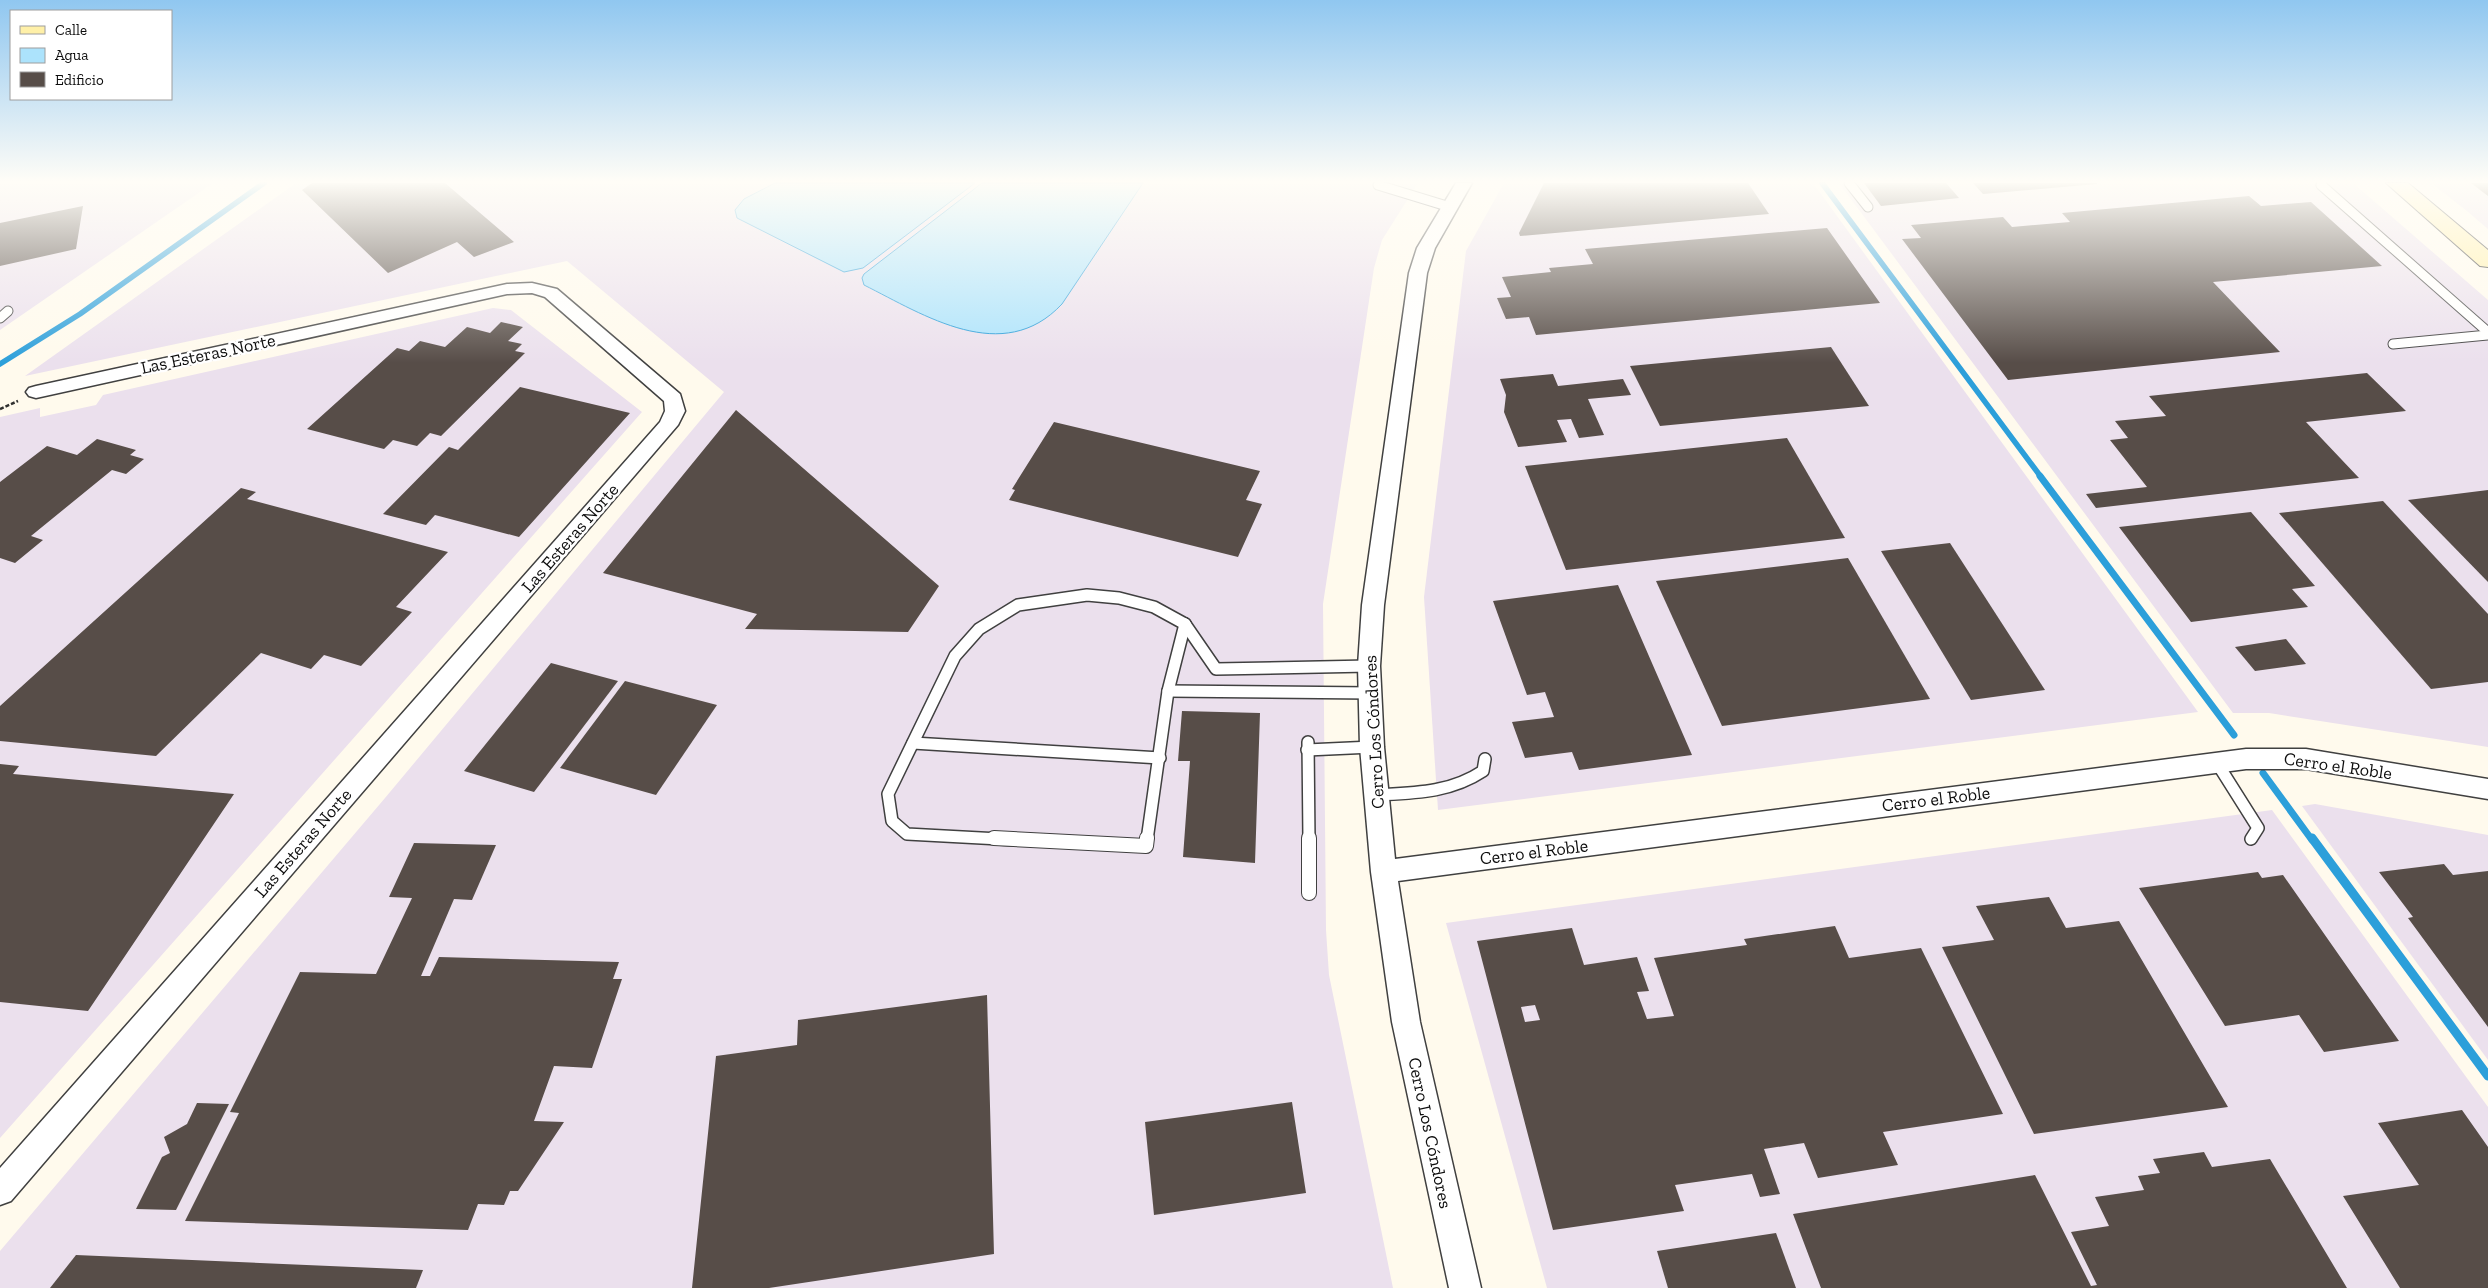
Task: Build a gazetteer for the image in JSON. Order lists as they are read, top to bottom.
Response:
{
  "streets": {
    "street": ["Las Esteras Norte", "Cerro Los Cóndores", "Cerro el Roble"]
  },
  "crossings": [
    ["Cerro Los Cóndores", "Cerro el Roble"]
  ],
  "legend": ["Calle", "Agua", "Edificio"]
}
